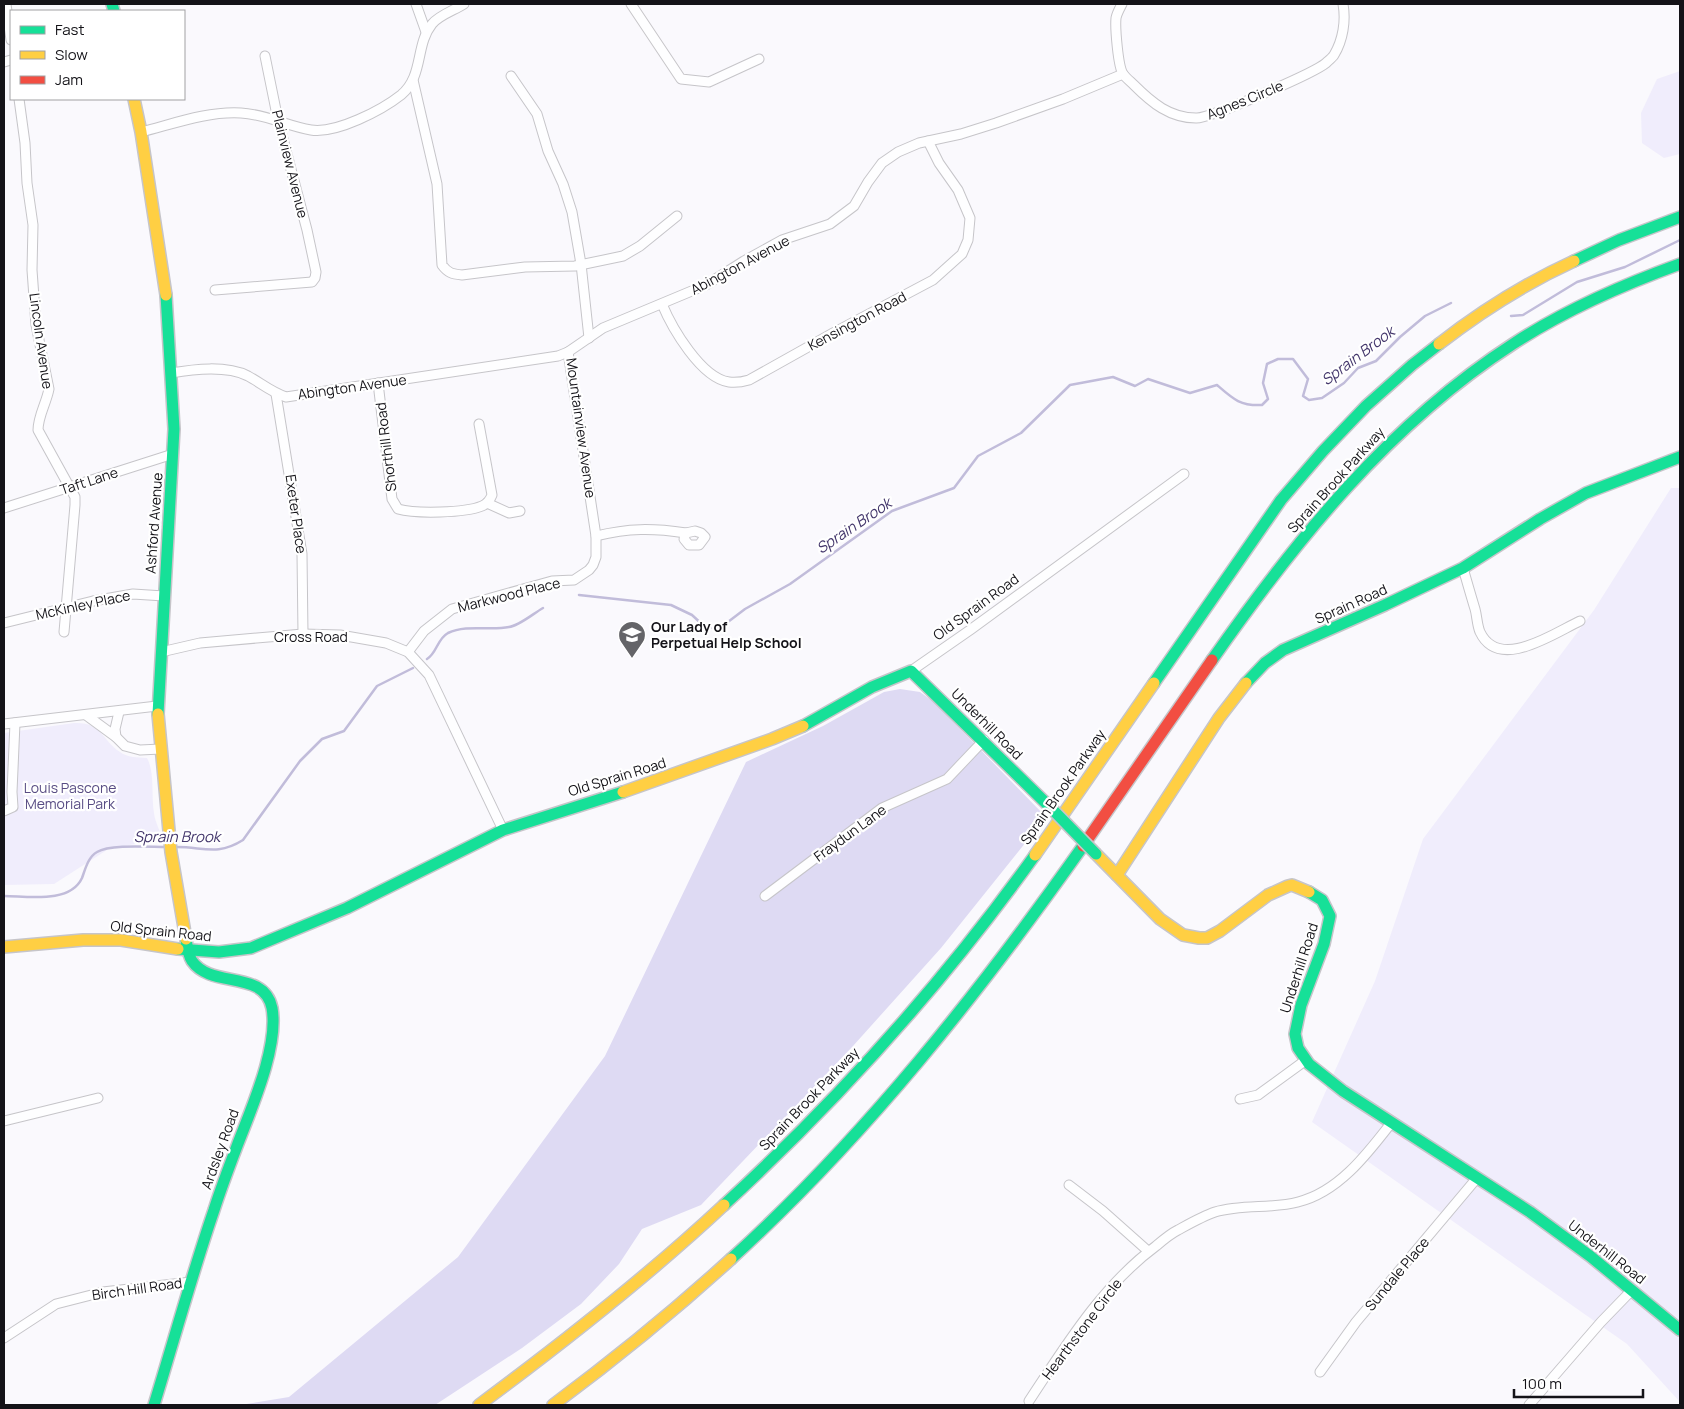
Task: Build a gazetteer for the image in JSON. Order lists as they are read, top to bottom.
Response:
{
  "streets": {
    "main road": [
      "Sprain Brook Parkway",
      "Ashford Avenue",
      "Sprain Road",
      "Old Sprain Road",
      "Underhill Road",
      "Ardsley Road"
    ],
    "street": [
      "Agnes Circle",
      "Plainview Avenue",
      "Abington Avenue",
      "Kensington Road",
      "Lincoln Avenue",
      "Mountainview Avenue",
      "Shorthill Road",
      "Taft Lane",
      "Exeter Place",
      "Markwood Place",
      "McKinley Place",
      "Cross Road",
      "Fraydun Lane",
      "Sundale Place",
      "Birch Hill Road",
      "Hearthstone Circle"
    ]
  },
  "crossings": [
    ["Agnes Circle", "Abington Avenue"],
    ["Abington Avenue", "Kensington Road"],
    ["Abington Avenue", "Mountainview Avenue"],
    ["Abington Avenue", "Shorthill Road"],
    ["Abington Avenue", "Exeter Place"],
    ["Lincoln Avenue", "Taft Lane"],
    ["Lincoln Avenue", "McKinley Place"],
    ["Mountainview Avenue", "Markwood Place"],
    ["Taft Lane", "Ashford Avenue"],
    ["Exeter Place", "Cross Road"],
    ["Ashford Avenue", "McKinley Place"],
    ["Ashford Avenue", "Old Sprain Road"],
    ["Ashford Avenue", "Cross Road"],
    ["Ashford Avenue", "Ardsley Road"],
    ["Markwood Place", "Cross Road"],
    ["Sprain Road", "Underhill Road"],
    ["Old Sprain Road", "Cross Road"],
    ["Old Sprain Road", "Underhill Road"],
    ["Old Sprain Road", "Ardsley Road"],
    ["Underhill Road", "Fraydun Lane"],
    ["Underhill Road", "Sundale Place"],
    ["Underhill Road", "Hearthstone Circle"],
    ["Ardsley Road", "Birch Hill Road"]
  ],
  "water": ["Sprain Brook"],
  "parks": ["Louis Pascone Memorial Park"],
  "places": {
    "school or university": ["Our Lady of Perpetual Help School"]
  },
  "legend": ["Fast", "Slow", "Jam"],
  "scale_bar": "100 m"
}
